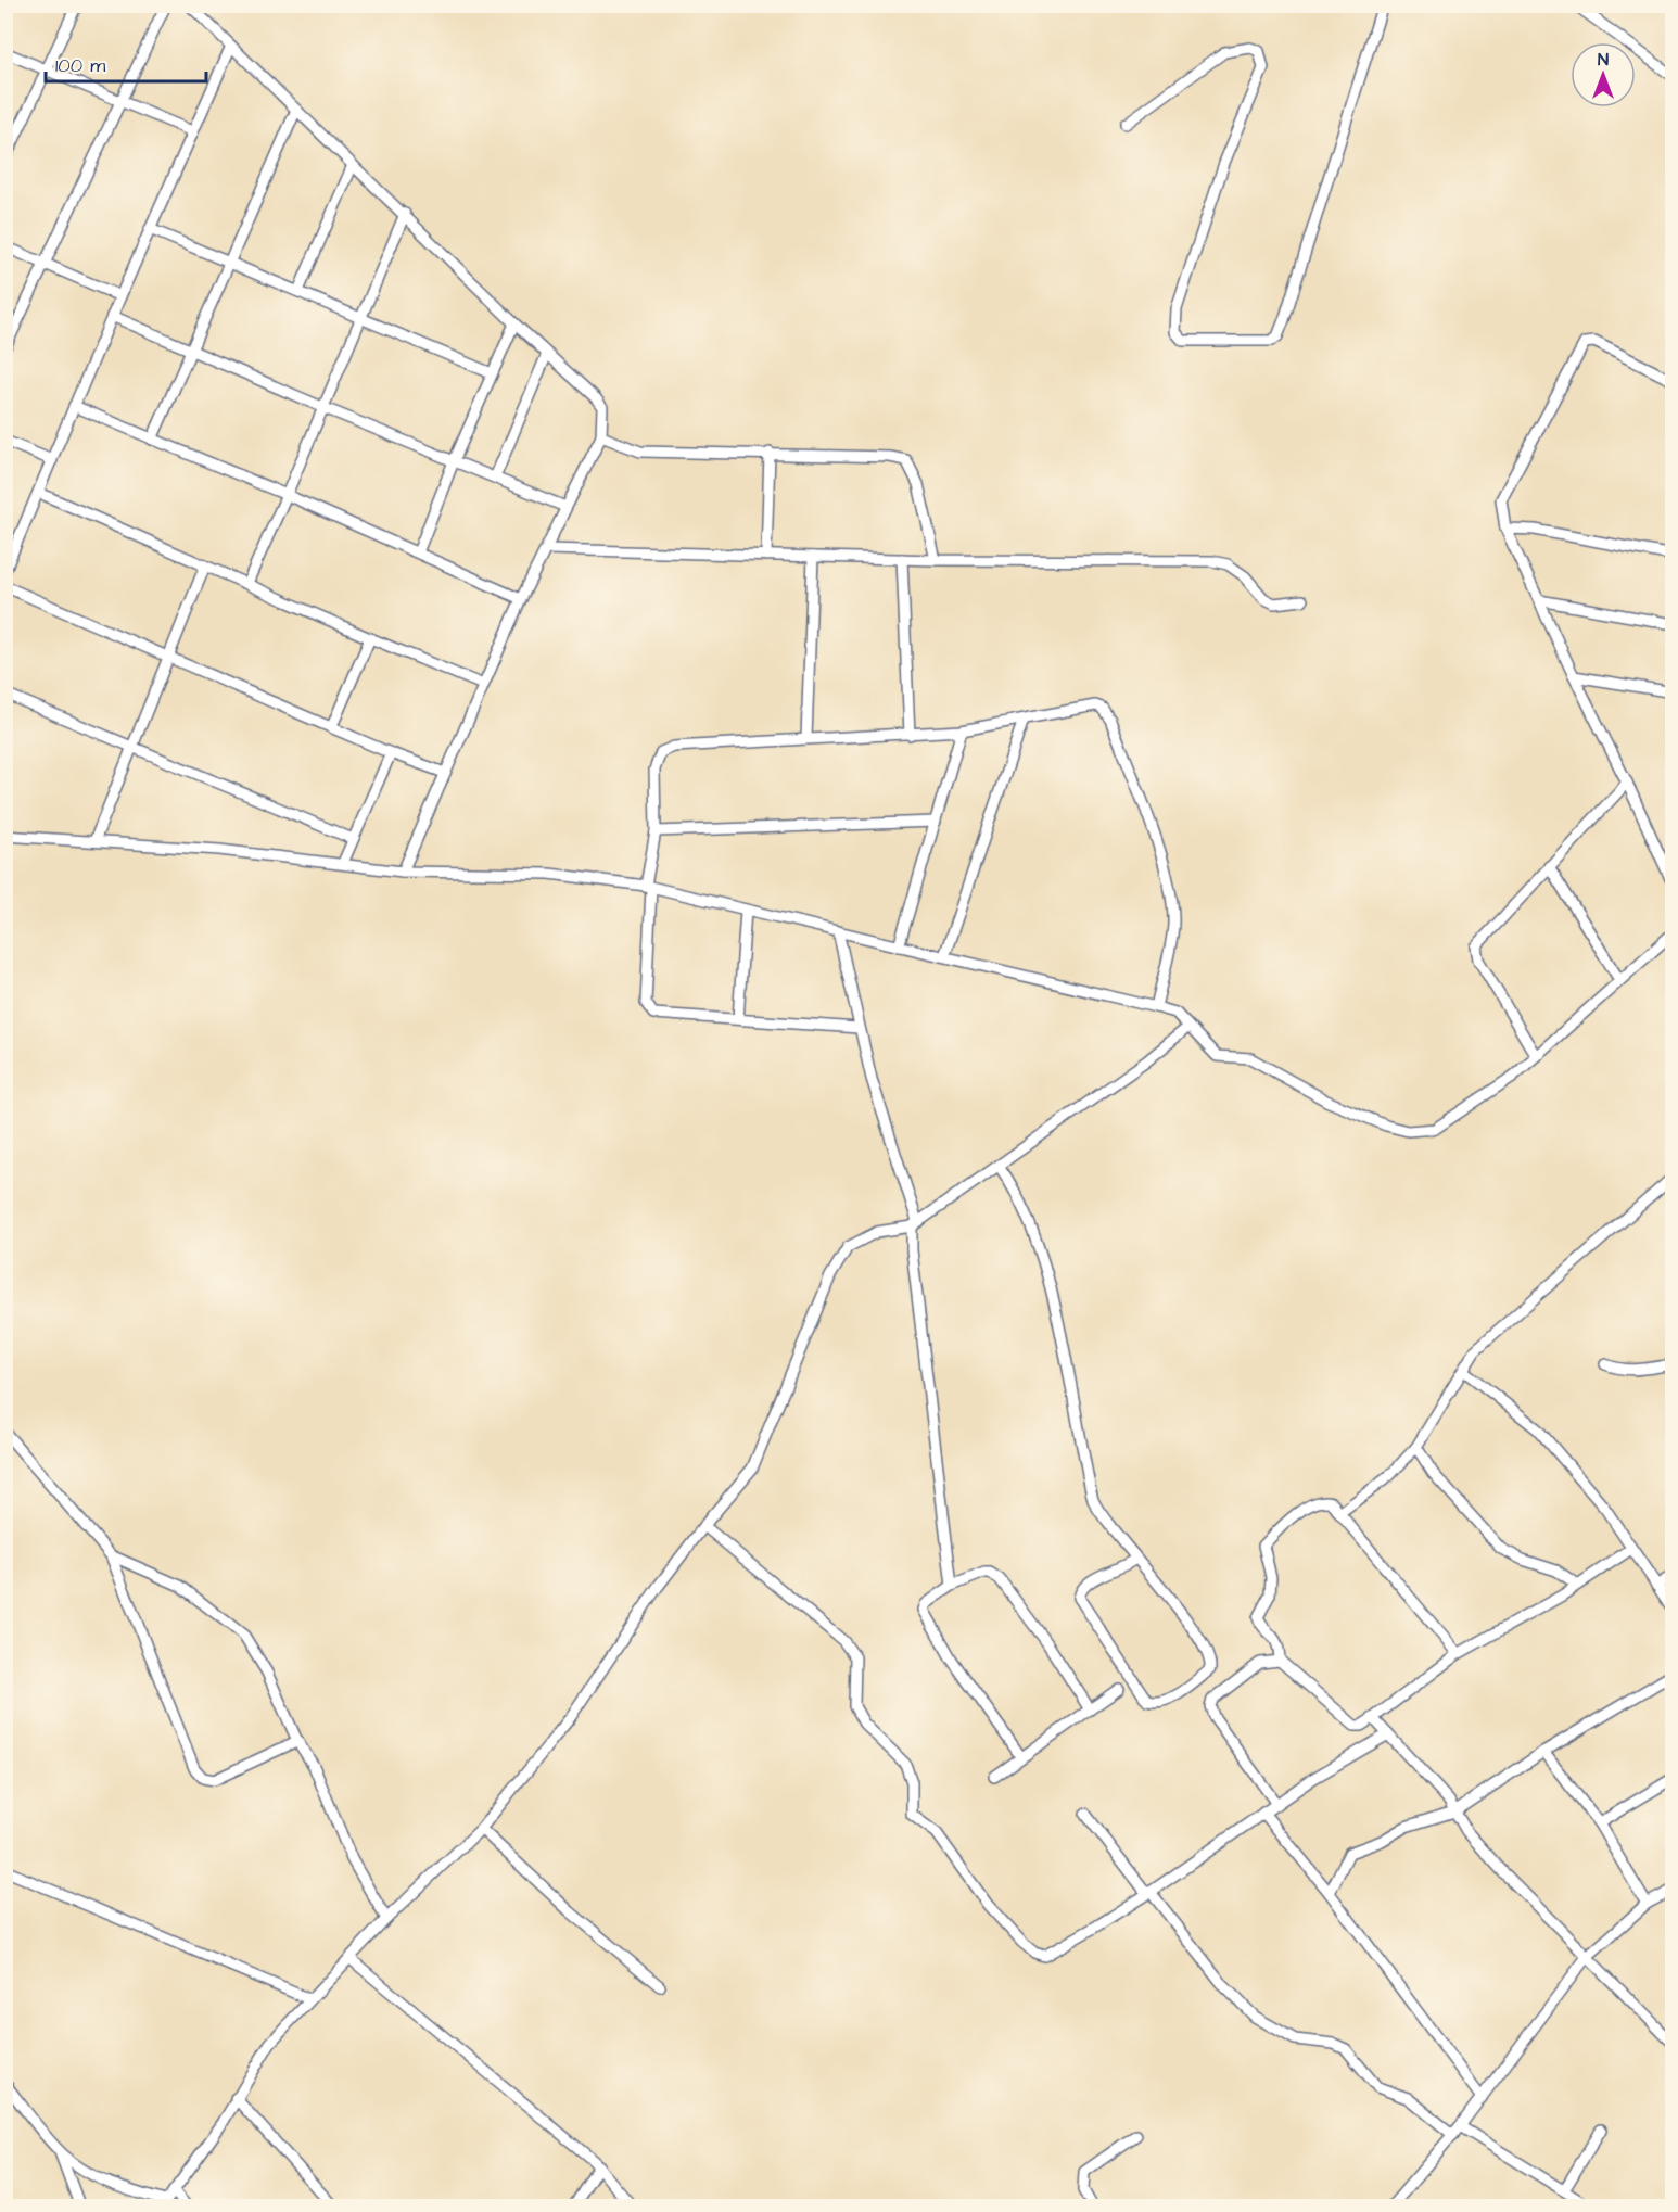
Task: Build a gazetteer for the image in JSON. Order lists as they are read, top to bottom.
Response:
{
  "scale_bar": "100 m",
  "north": "top"
}
